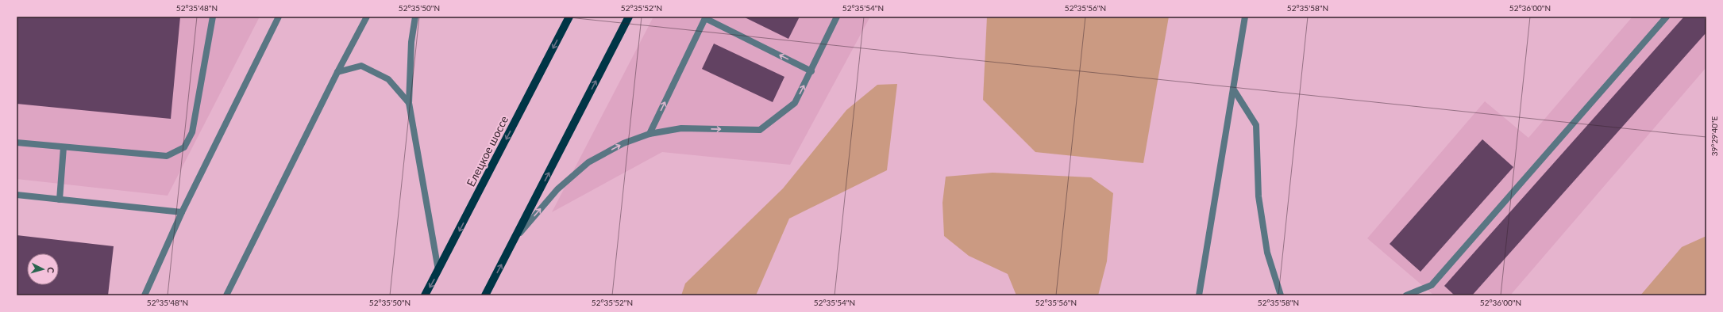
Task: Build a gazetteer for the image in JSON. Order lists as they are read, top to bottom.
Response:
{
  "streets": {
    "main road": ["Елецкое шоссе"]
  },
  "north": "right",
  "coordinates": [
    "52°35'48\"N",
    "52°35'50\"N",
    "52°35'52\"N",
    "52°35'54\"N",
    "52°35'56\"N",
    "52°35'58\"N",
    "52°36'00\"N",
    "39°29'40\"E"
  ]
}
